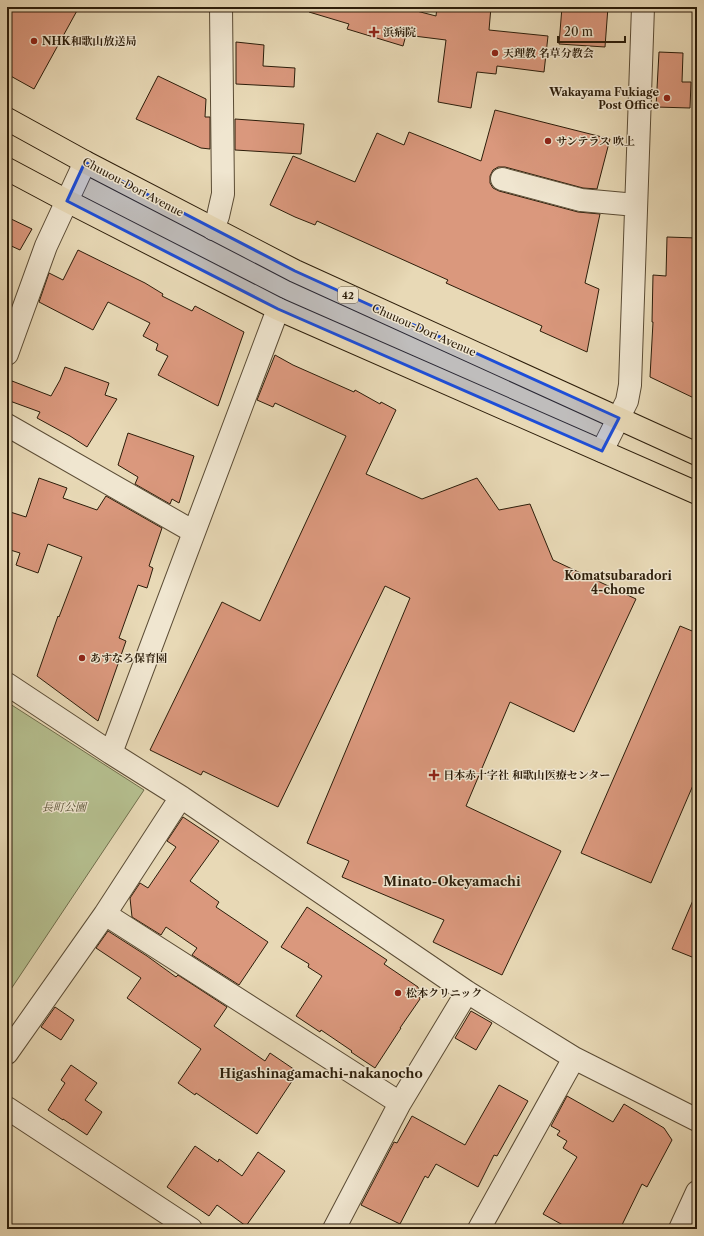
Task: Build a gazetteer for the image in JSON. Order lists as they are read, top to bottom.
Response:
{
  "streets": {
    "highway": ["Chuuou-Dori Avenue", "42"]
  },
  "districts": ["Komatsubaradori 4-chome", "Minato-Okeyamachi", "Higashinagamachi-nakanocho"],
  "parks": ["長町公園"],
  "places": {
    "health": ["浜病院", "日本赤十字社 和歌山医療センター"],
    "other": [
      "NHK和歌山放送局",
      "天理教 名草分教会",
      "Wakayama Fukiage Post Office",
      "サンテラス 吹上",
      "あすなろ保育園",
      "松本クリニック"
    ]
  },
  "scale_bar": "20 m"
}
